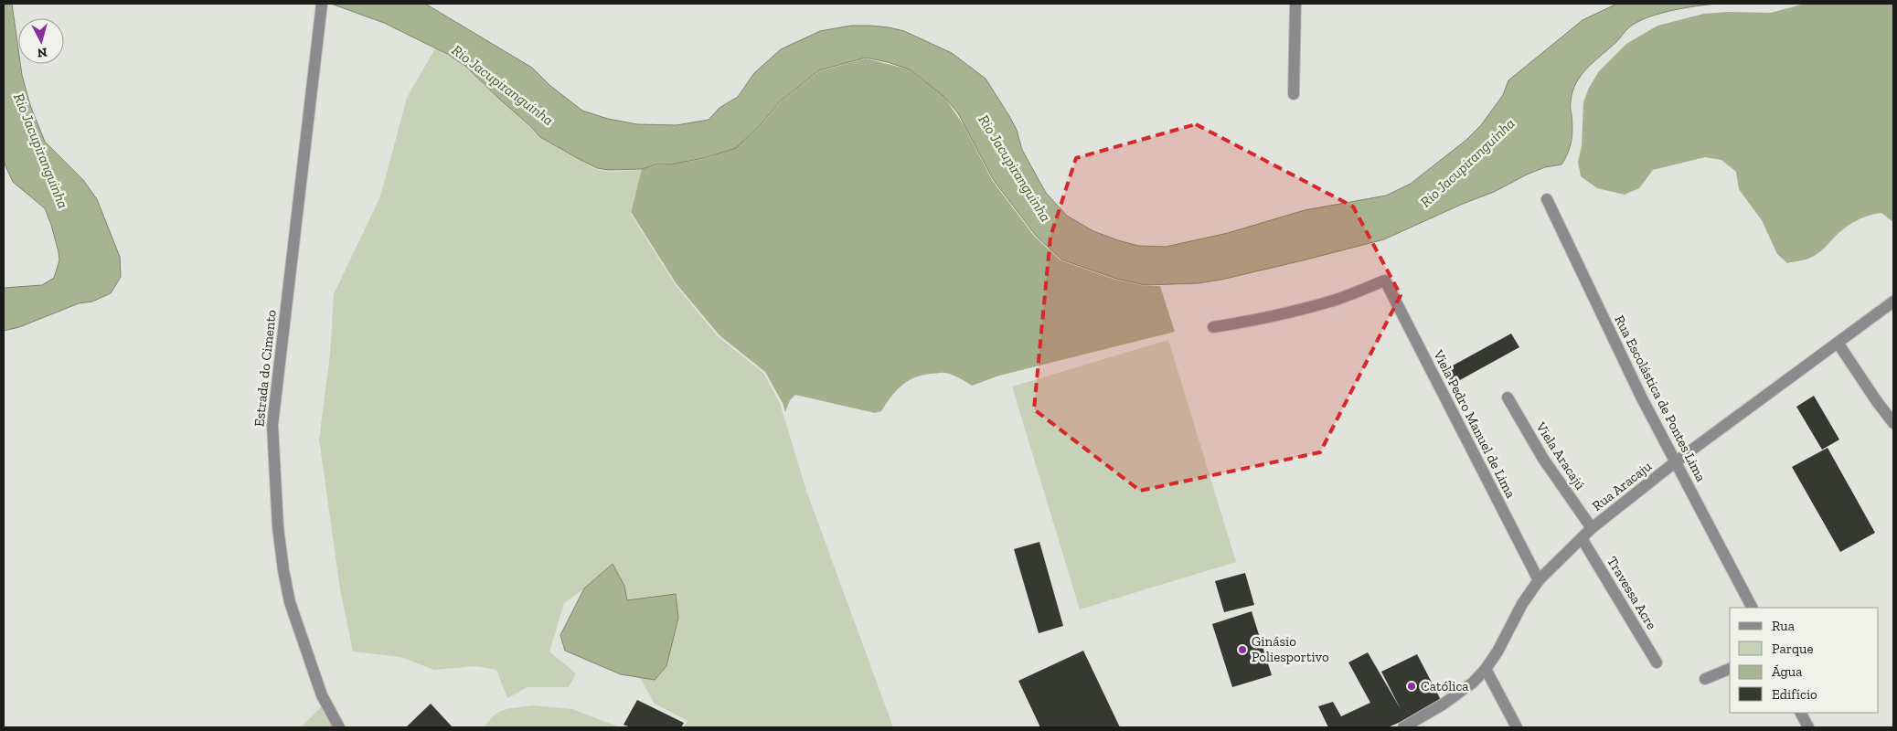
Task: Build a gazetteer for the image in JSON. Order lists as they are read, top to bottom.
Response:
{
  "streets": {
    "street": [
      "Estrada do Cimento",
      "Rua Escolástica de Pontes Lima",
      "Viela Pedro Manuel de Lima",
      "Viela Aracajú",
      "Rua Aracaju",
      "Travessa Acre"
    ]
  },
  "crossings": [
    ["Rua Escolástica de Pontes Lima", "Rua Aracaju"],
    ["Viela Pedro Manuel de Lima", "Rua Aracaju"],
    ["Viela Aracajú", "Rua Aracaju"],
    ["Rua Aracaju", "Travessa Acre"]
  ],
  "water": ["Rio Jacupiranguinha"],
  "places": ["Ginásio Poliesportivo", "Católica"],
  "legend": [
    "Rua",
    "Parque",
    "Água",
    "Edifício"
  ],
  "north": "bottom"
}
